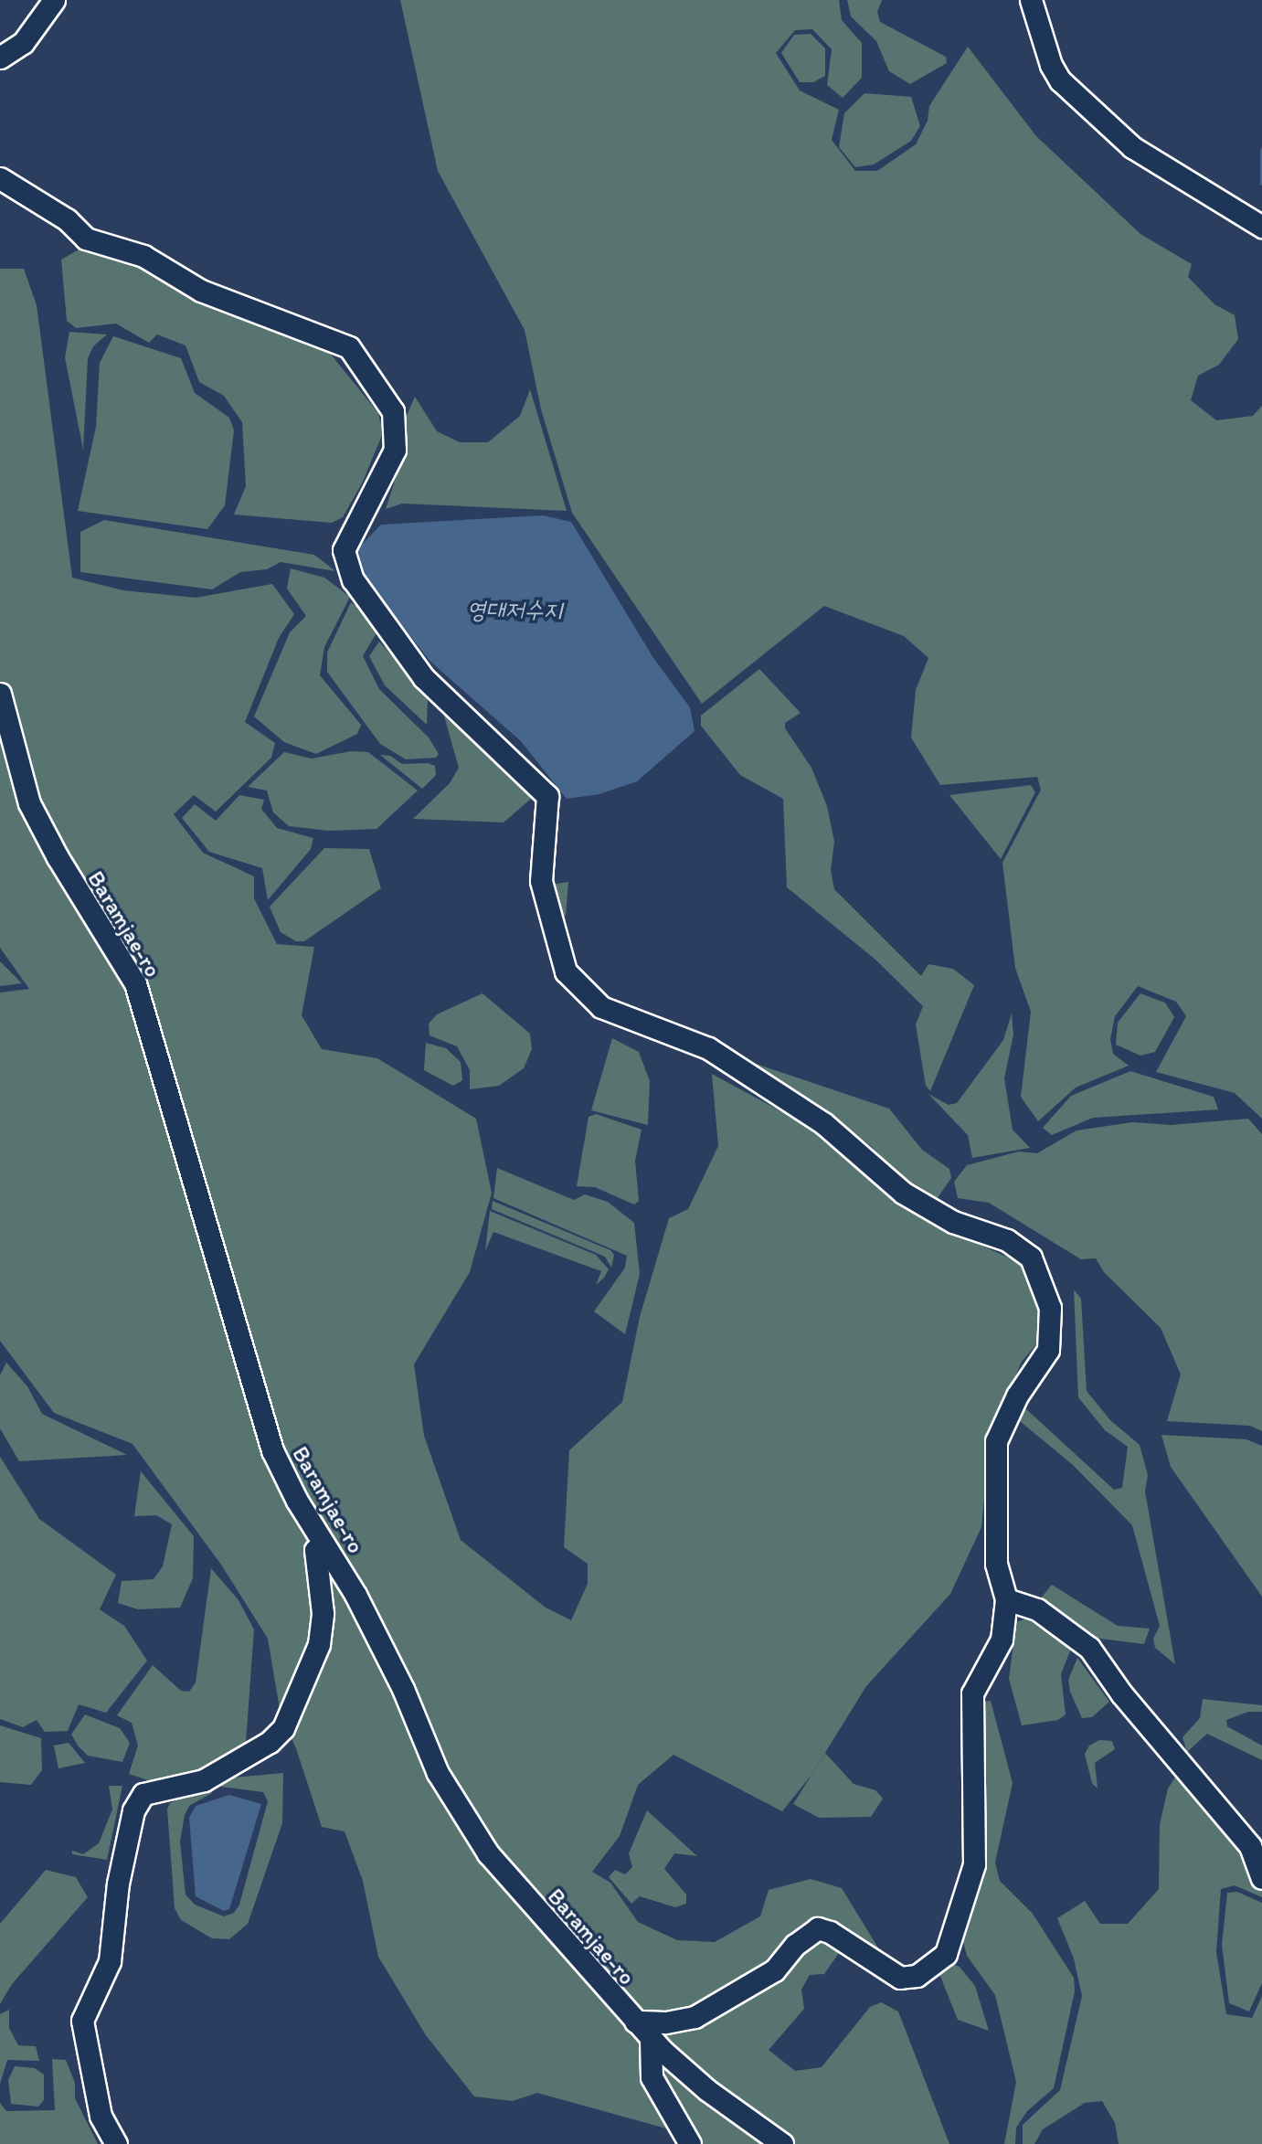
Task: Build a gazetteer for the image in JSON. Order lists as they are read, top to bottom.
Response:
{
  "streets": {
    "street": ["Baramjae-ro"]
  },
  "water": ["영대저수지"]
}
